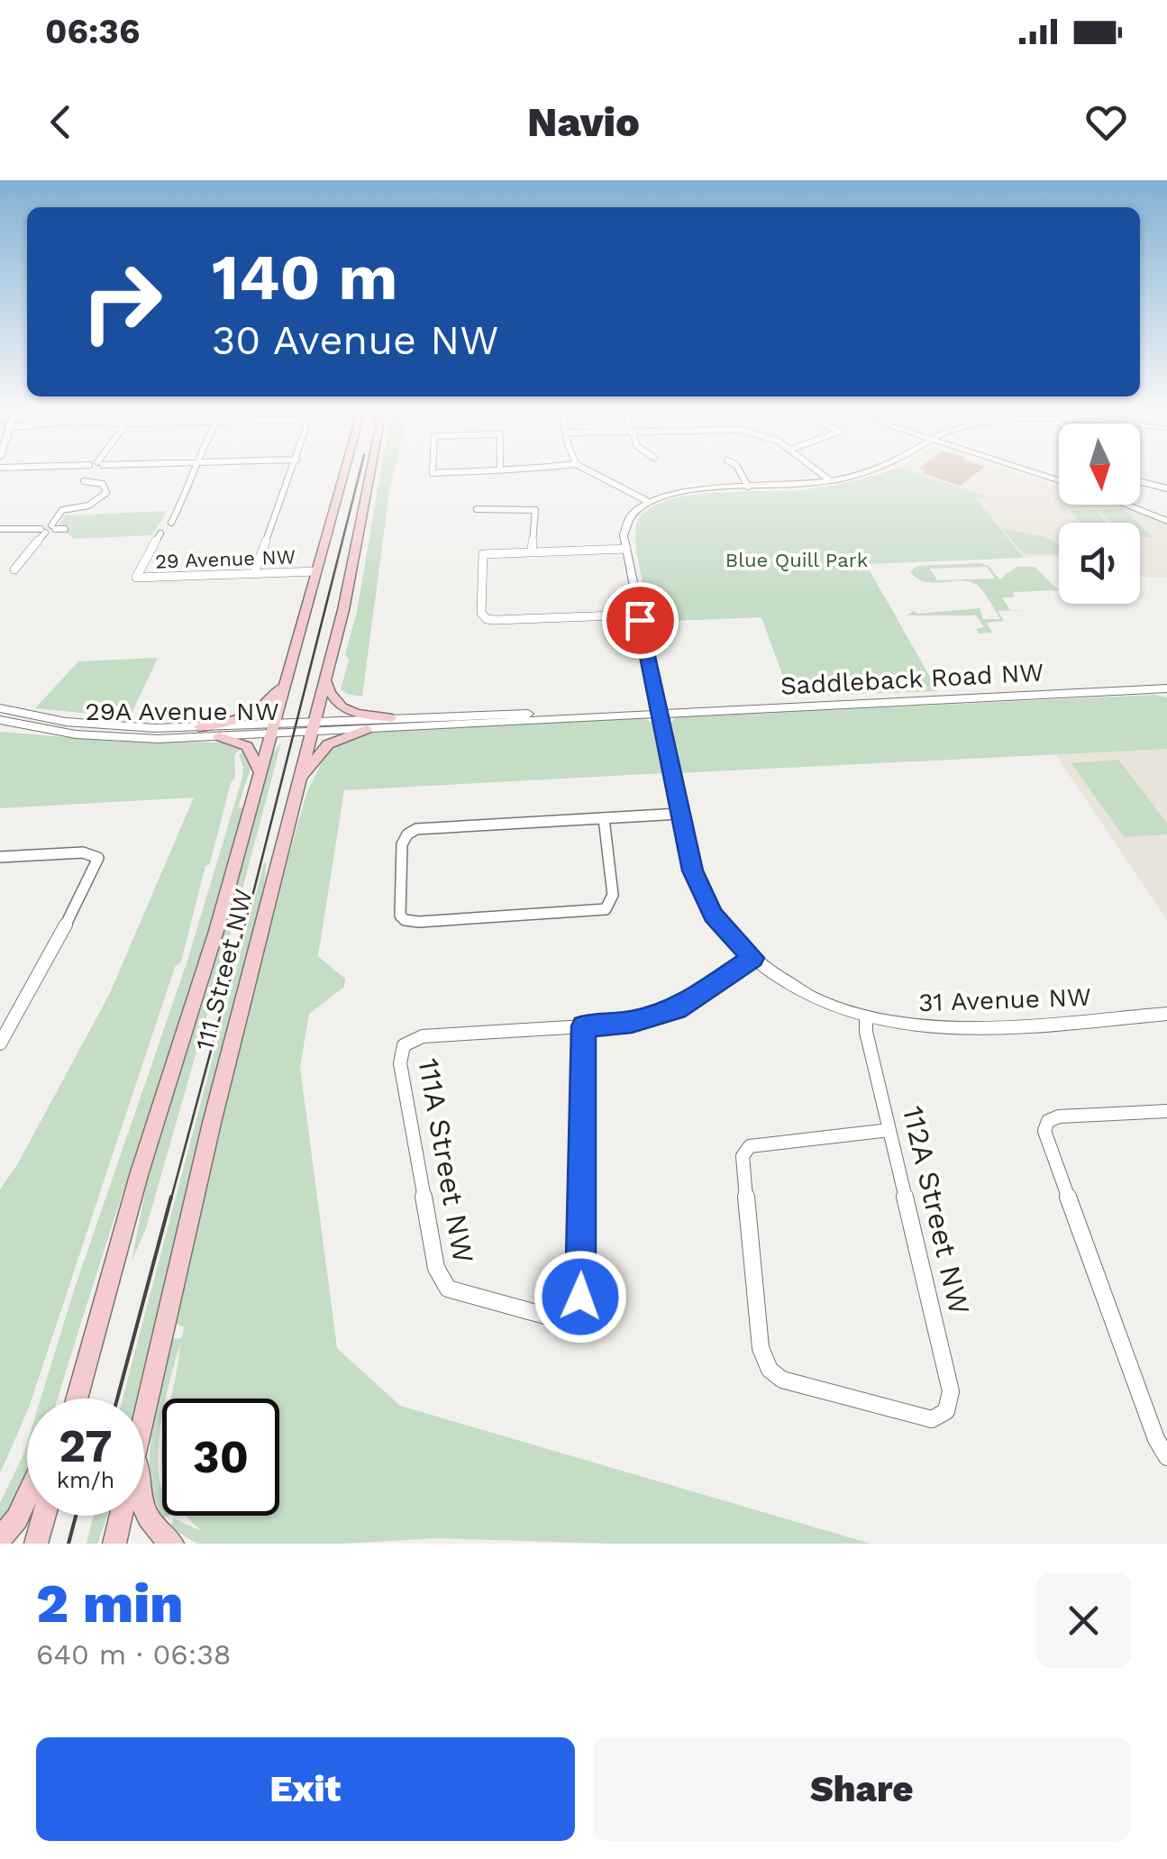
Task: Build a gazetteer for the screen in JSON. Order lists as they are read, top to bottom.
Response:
{
  "streets": {
    "main road": ["111 Street NW"],
    "street": [
      "29 Avenue NW",
      "Saddleback Road NW",
      "29A Avenue NW",
      "31 Avenue NW",
      "111A Street NW",
      "112A Street NW"
    ]
  },
  "crossings": [
    ["29 Avenue NW", "111 Street NW"],
    ["Saddleback Road NW", "29A Avenue NW"],
    ["Saddleback Road NW", "111 Street NW"],
    ["Saddleback Road NW", "31 Avenue NW"],
    ["29A Avenue NW", "111 Street NW"],
    ["31 Avenue NW", "112A Street NW"]
  ],
  "parks": ["Blue Quill Park"],
  "north": "bottom",
  "page": {
    "status": "06:36",
    "header": "Navio",
    "turn": ["140 m", "30 Avenue NW"],
    "speed": "27 km/h",
    "limit": "30",
    "heading": ["2 min", "640 m · 06:38"],
    "buttons": ["Exit", "Share"]
  }
}
